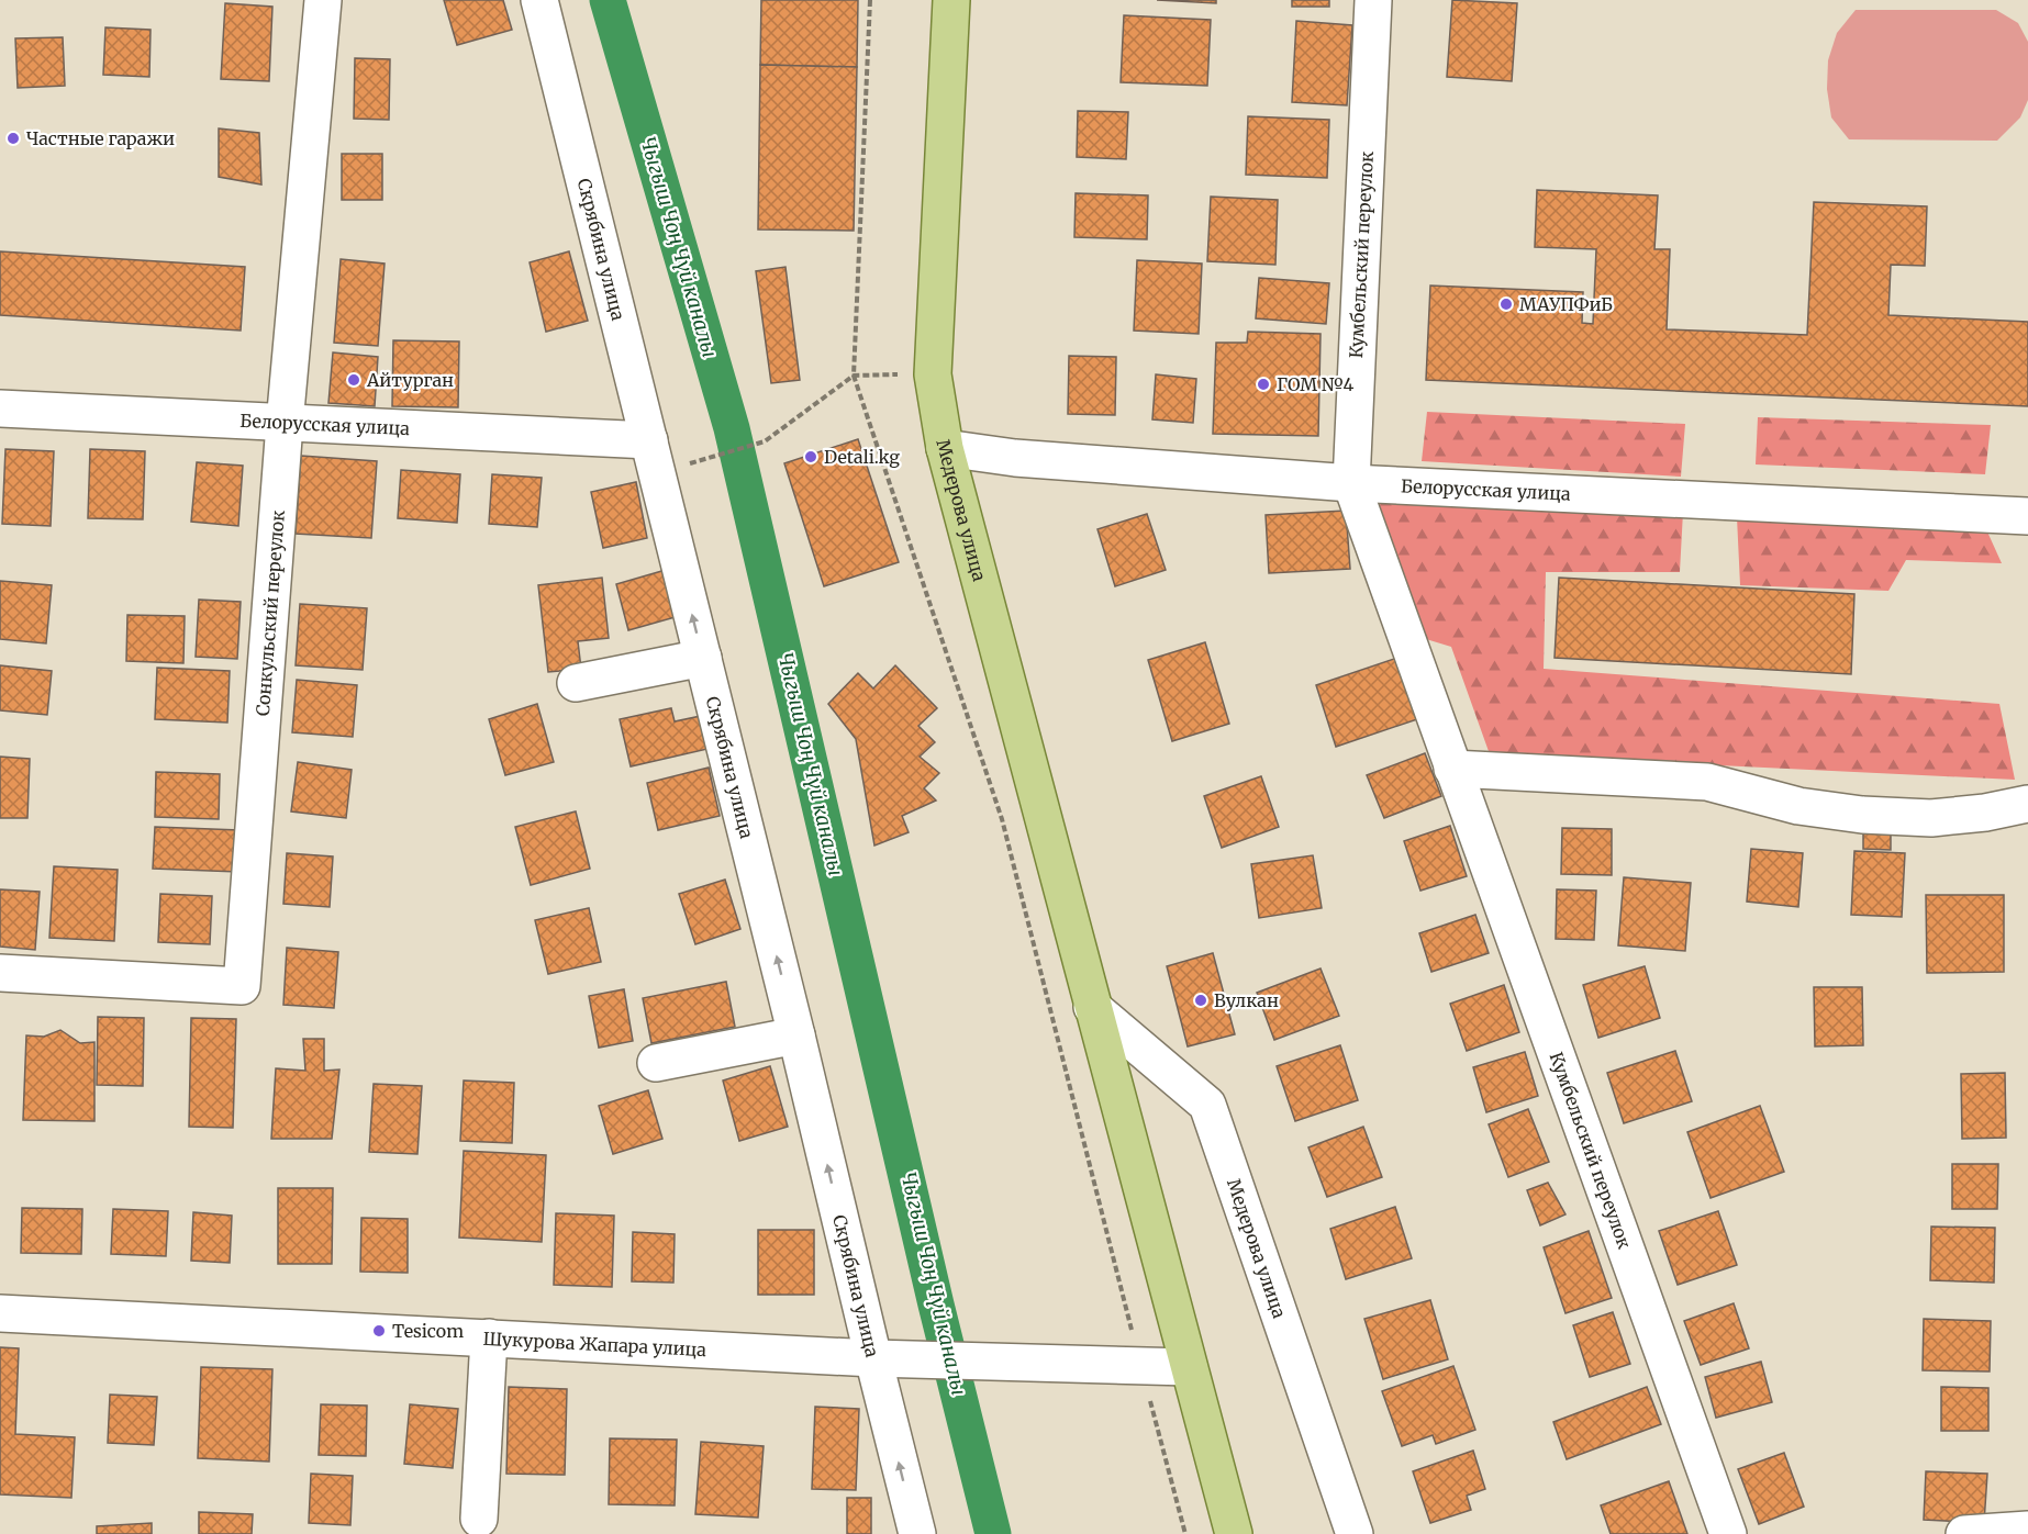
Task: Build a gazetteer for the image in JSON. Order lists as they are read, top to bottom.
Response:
{
  "streets": {
    "main road": ["Медерова улица"],
    "street": [
      "Скрябина улица",
      "Кумбельский переулок",
      "Белорусская улица",
      "Сонкульский переулок",
      "Шукурова Жапара улица"
    ]
  },
  "crossings": [
    ["Скрябина улица", "Белорусская улица"],
    ["Скрябина улица", "Шукурова Жапара улица"],
    ["Кумбельский переулок", "Белорусская улица"],
    ["Белорусская улица", "Медерова улица"],
    ["Белорусская улица", "Сонкульский переулок"],
    ["Медерова улица", "Шукурова Жапара улица"]
  ],
  "one_way": ["Скрябина улица"],
  "water": ["Чыгыш Чоң Чүй каналы"],
  "places": [
    "Частные гаражи",
    "МАУПФиБ",
    "Айтурган",
    "ГОМ №4",
    "Detali.kg",
    "Вулкан",
    "Tesicom"
  ]
}
